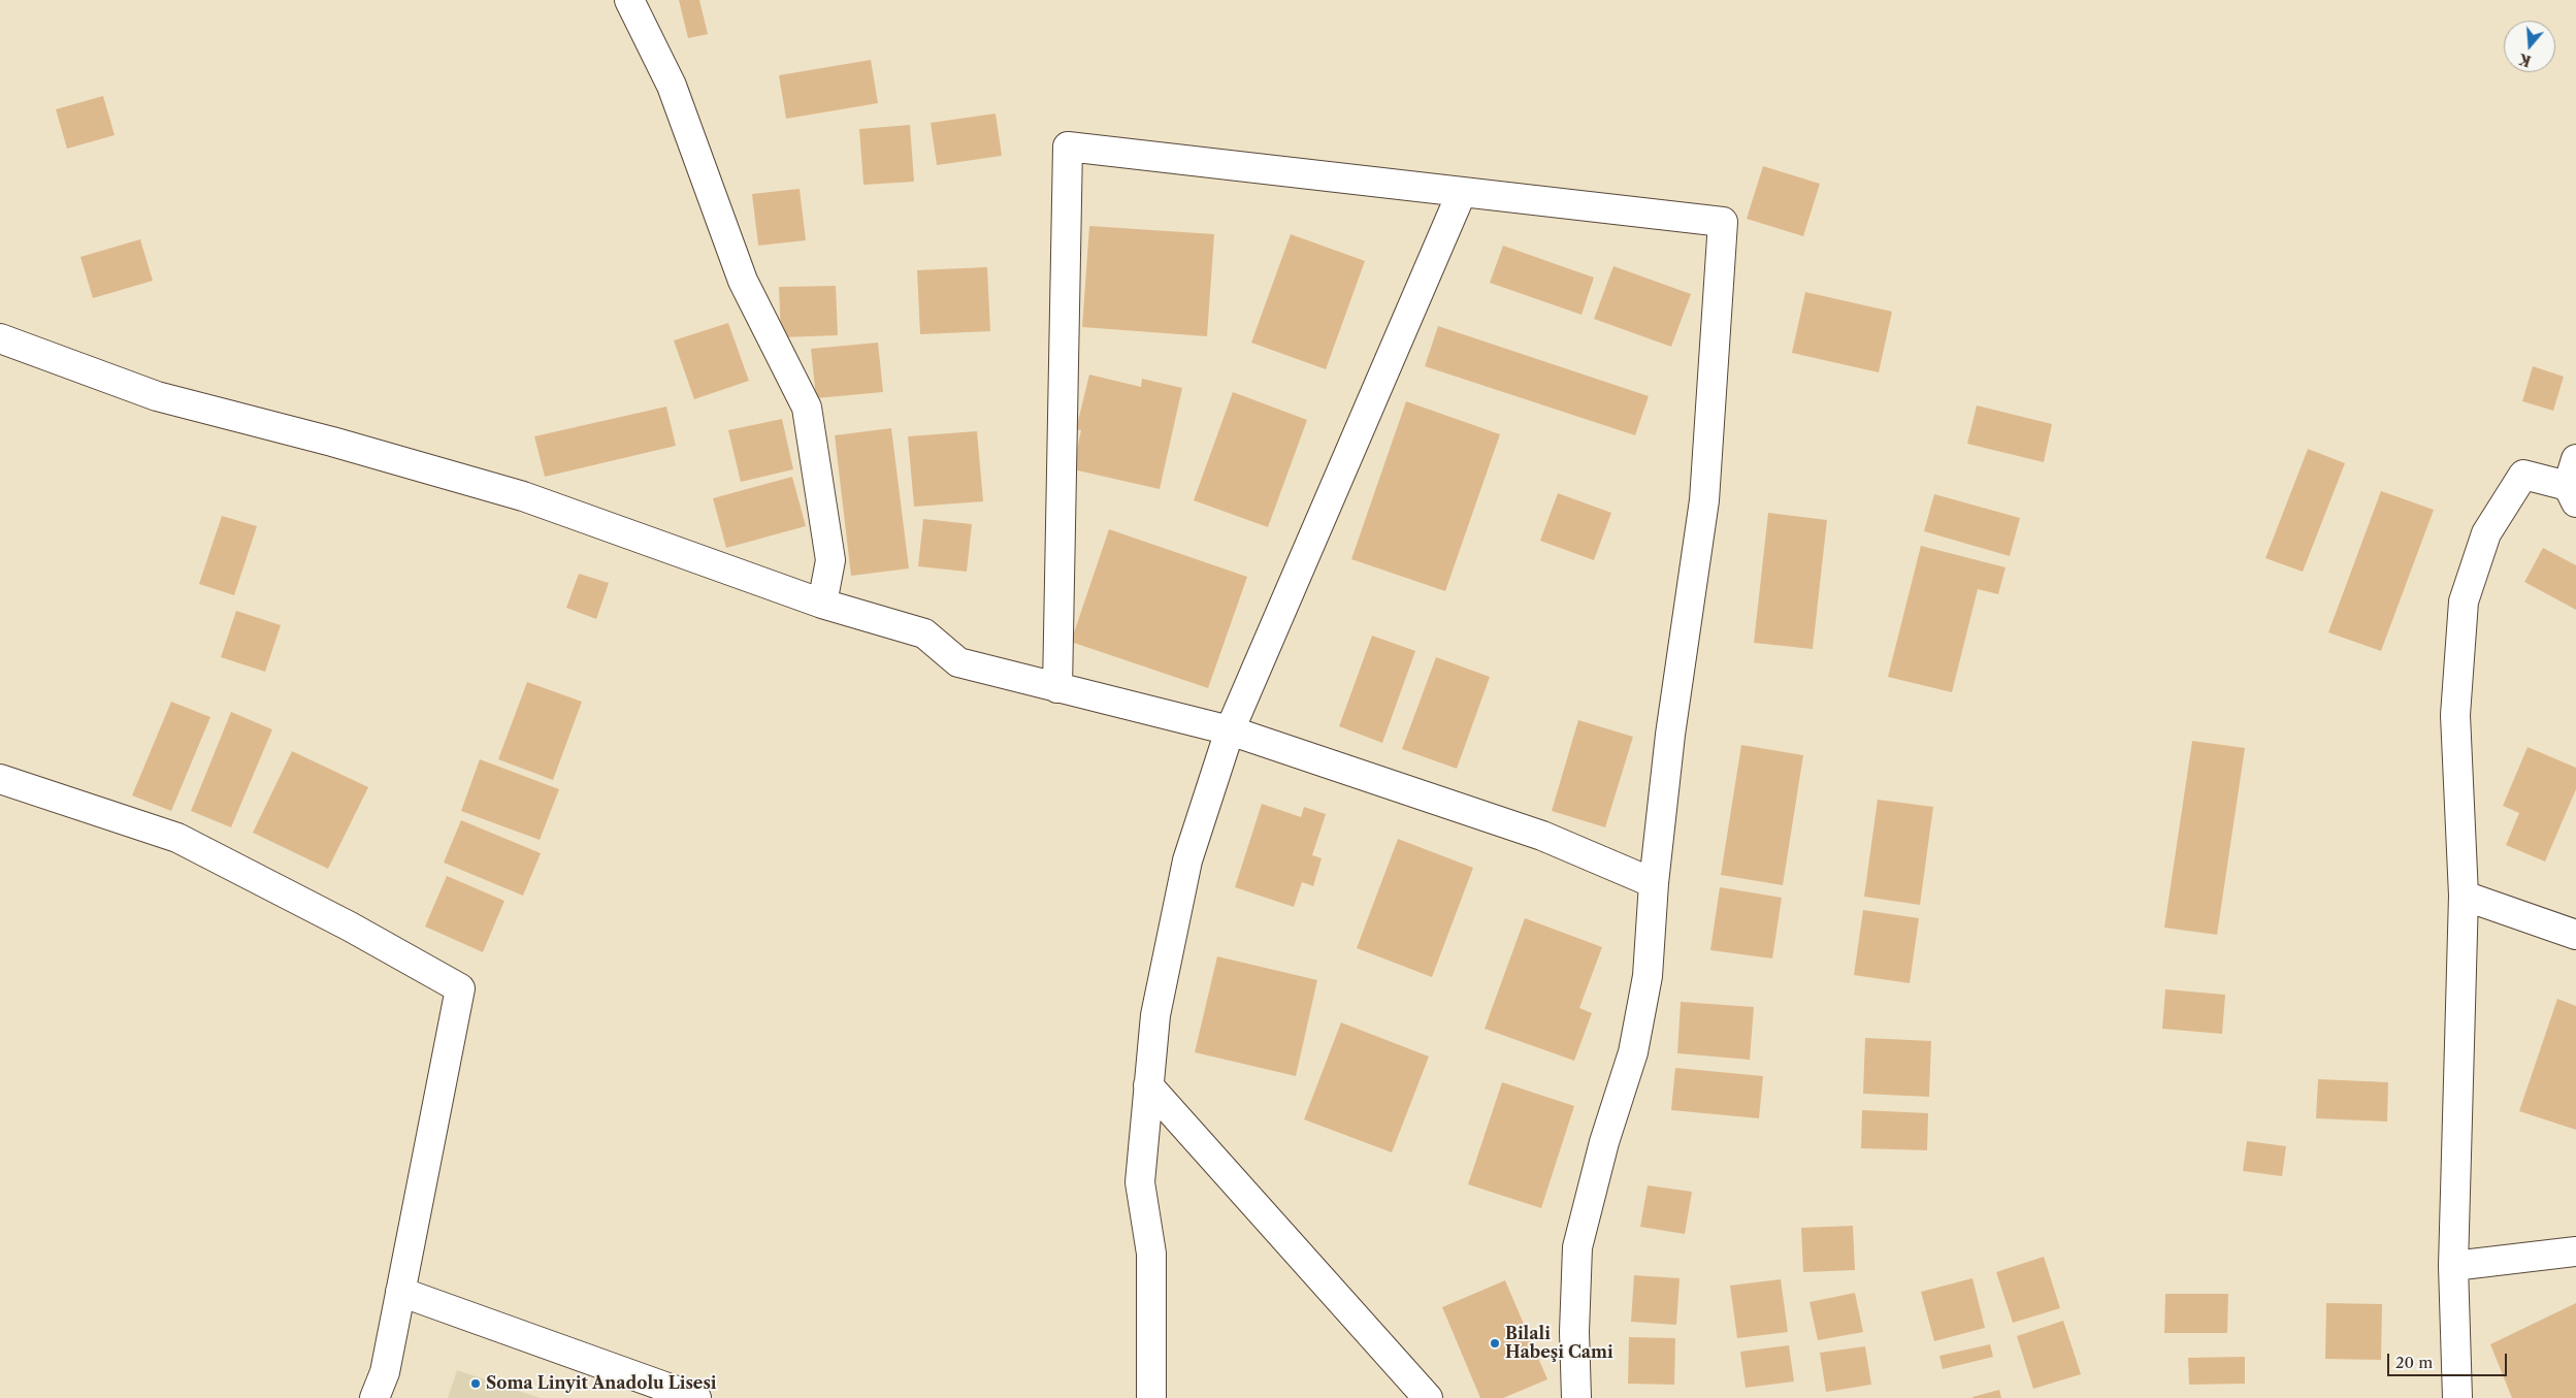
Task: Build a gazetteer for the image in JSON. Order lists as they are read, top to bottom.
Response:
{
  "places": ["Bilali Habeşi Cami", "Soma Linyit Anadolu Lisesi"],
  "scale_bar": "20 m",
  "north": "bottom"
}
